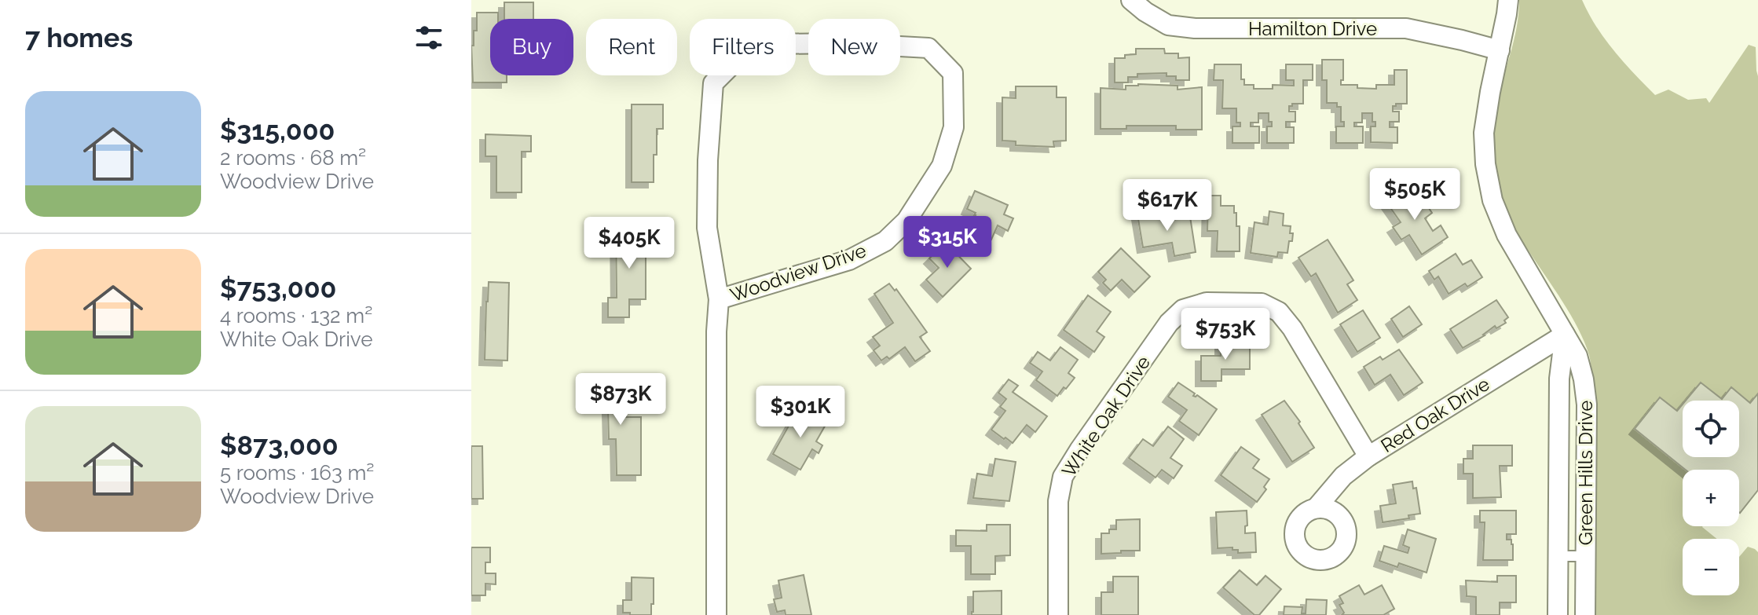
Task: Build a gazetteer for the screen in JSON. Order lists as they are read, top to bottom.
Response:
{
  "streets": {
    "street": [
      "Hamilton Drive",
      "Woodview Drive",
      "Red Oak Drive",
      "White Oak Drive",
      "Green Hills Drive"
    ]
  },
  "crossings": [
    ["Hamilton Drive", "Green Hills Drive"],
    ["Red Oak Drive", "White Oak Drive"],
    ["Red Oak Drive", "Green Hills Drive"]
  ],
  "page": {
    "heading": "7 homes",
    "chip": [
      "Buy",
      "Rent",
      "Filters",
      "New"
    ],
    "list": [
      {
        "name": "$315,000",
        "note": "2 rooms · 68 m² · Woodview Drive"
      },
      {
        "name": "$753,000",
        "note": "4 rooms · 132 m² · White Oak Drive"
      },
      {
        "name": "$873,000",
        "note": "5 rooms · 163 m² · Woodview Drive"
      }
    ],
    "price": [
      "$505K",
      "$617K",
      "$315K",
      "$405K",
      "$753K",
      "$873K",
      "$301K"
    ],
    "map_buttons": ["+", "−"]
  }
}
